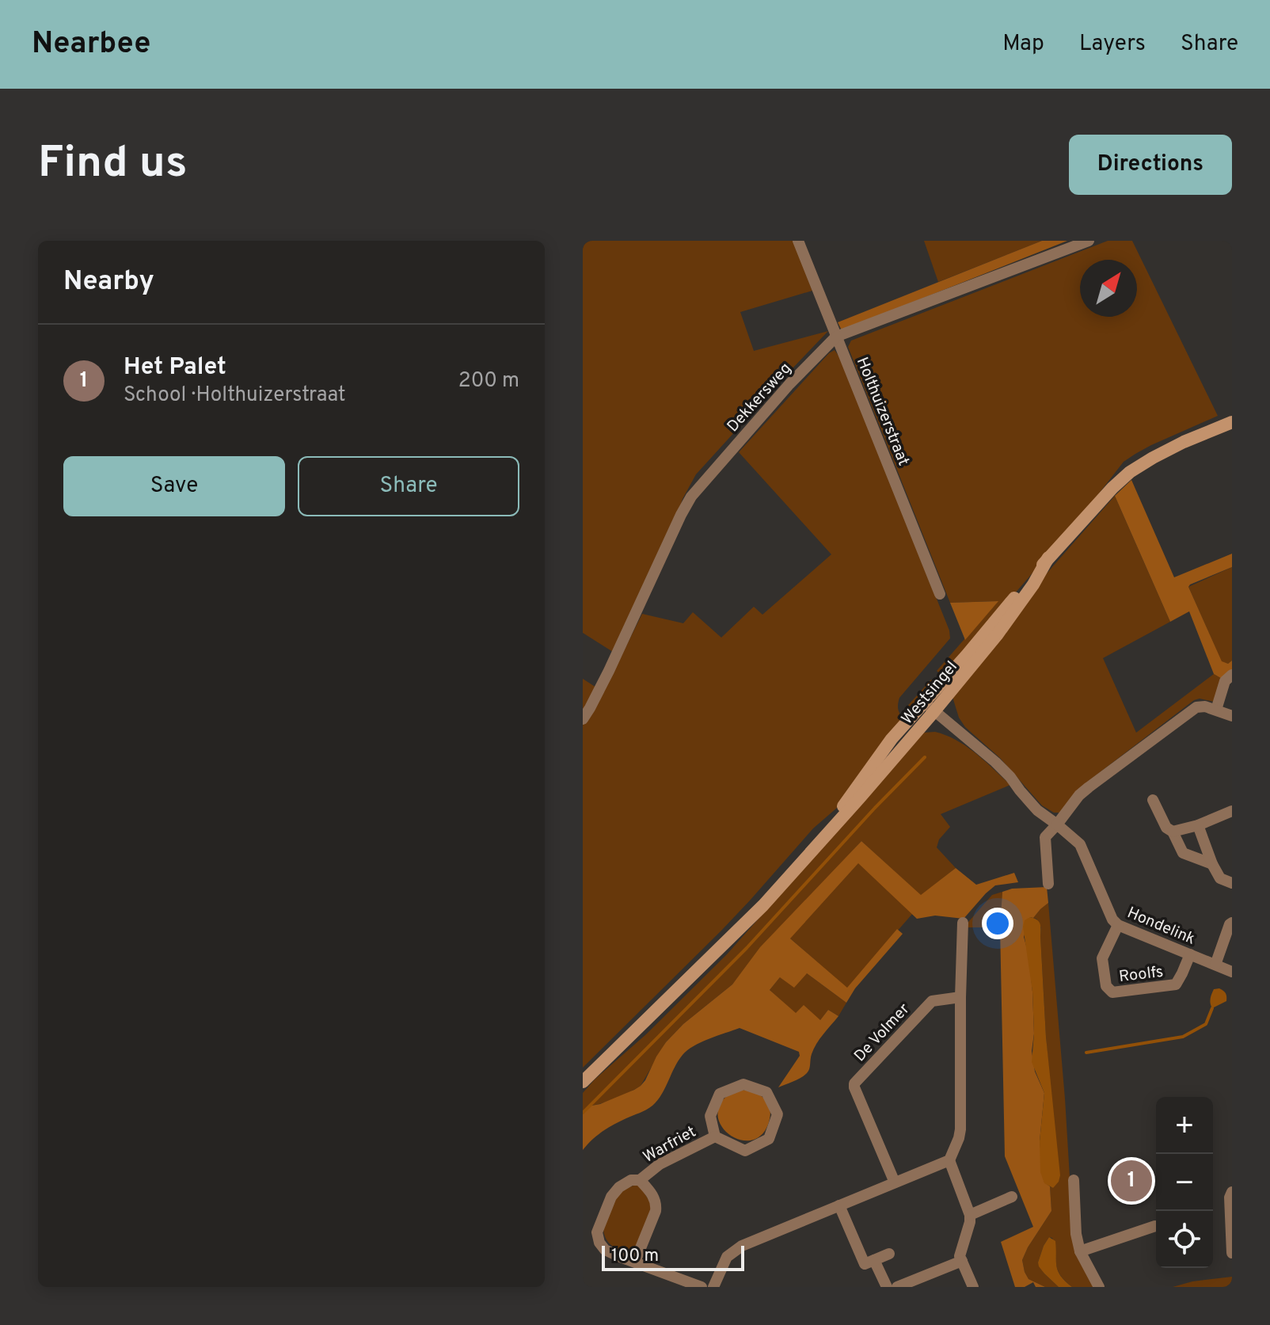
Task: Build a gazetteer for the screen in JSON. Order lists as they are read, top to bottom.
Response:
{
  "streets": {
    "main road": ["Westsingel"],
    "street": [
      "Dekkersweg",
      "Holthuizerstraat",
      "Hondelink",
      "Roolfs",
      "De Volmer",
      "Warfriet"
    ]
  },
  "crossings": [
    ["Dekkersweg", "Holthuizerstraat"],
    ["Hondelink", "Roolfs"]
  ],
  "scale_bar": "100 m",
  "north": "top right",
  "page": {
    "header": "Nearbee",
    "nav": ["Map", "Layers", "Share"],
    "buttons": [
      "Directions",
      ["Save", "Share"]
    ],
    "title": "Find us",
    "heading": "Nearby",
    "list": [
      {
        "mark": "1",
        "name": "Het Palet",
        "note": "School · Holthuizerstraat",
        "value": "200 m"
      }
    ],
    "map_buttons": ["+", "−"],
    "pins": "1",
    "scale": "100 m"
  }
}
